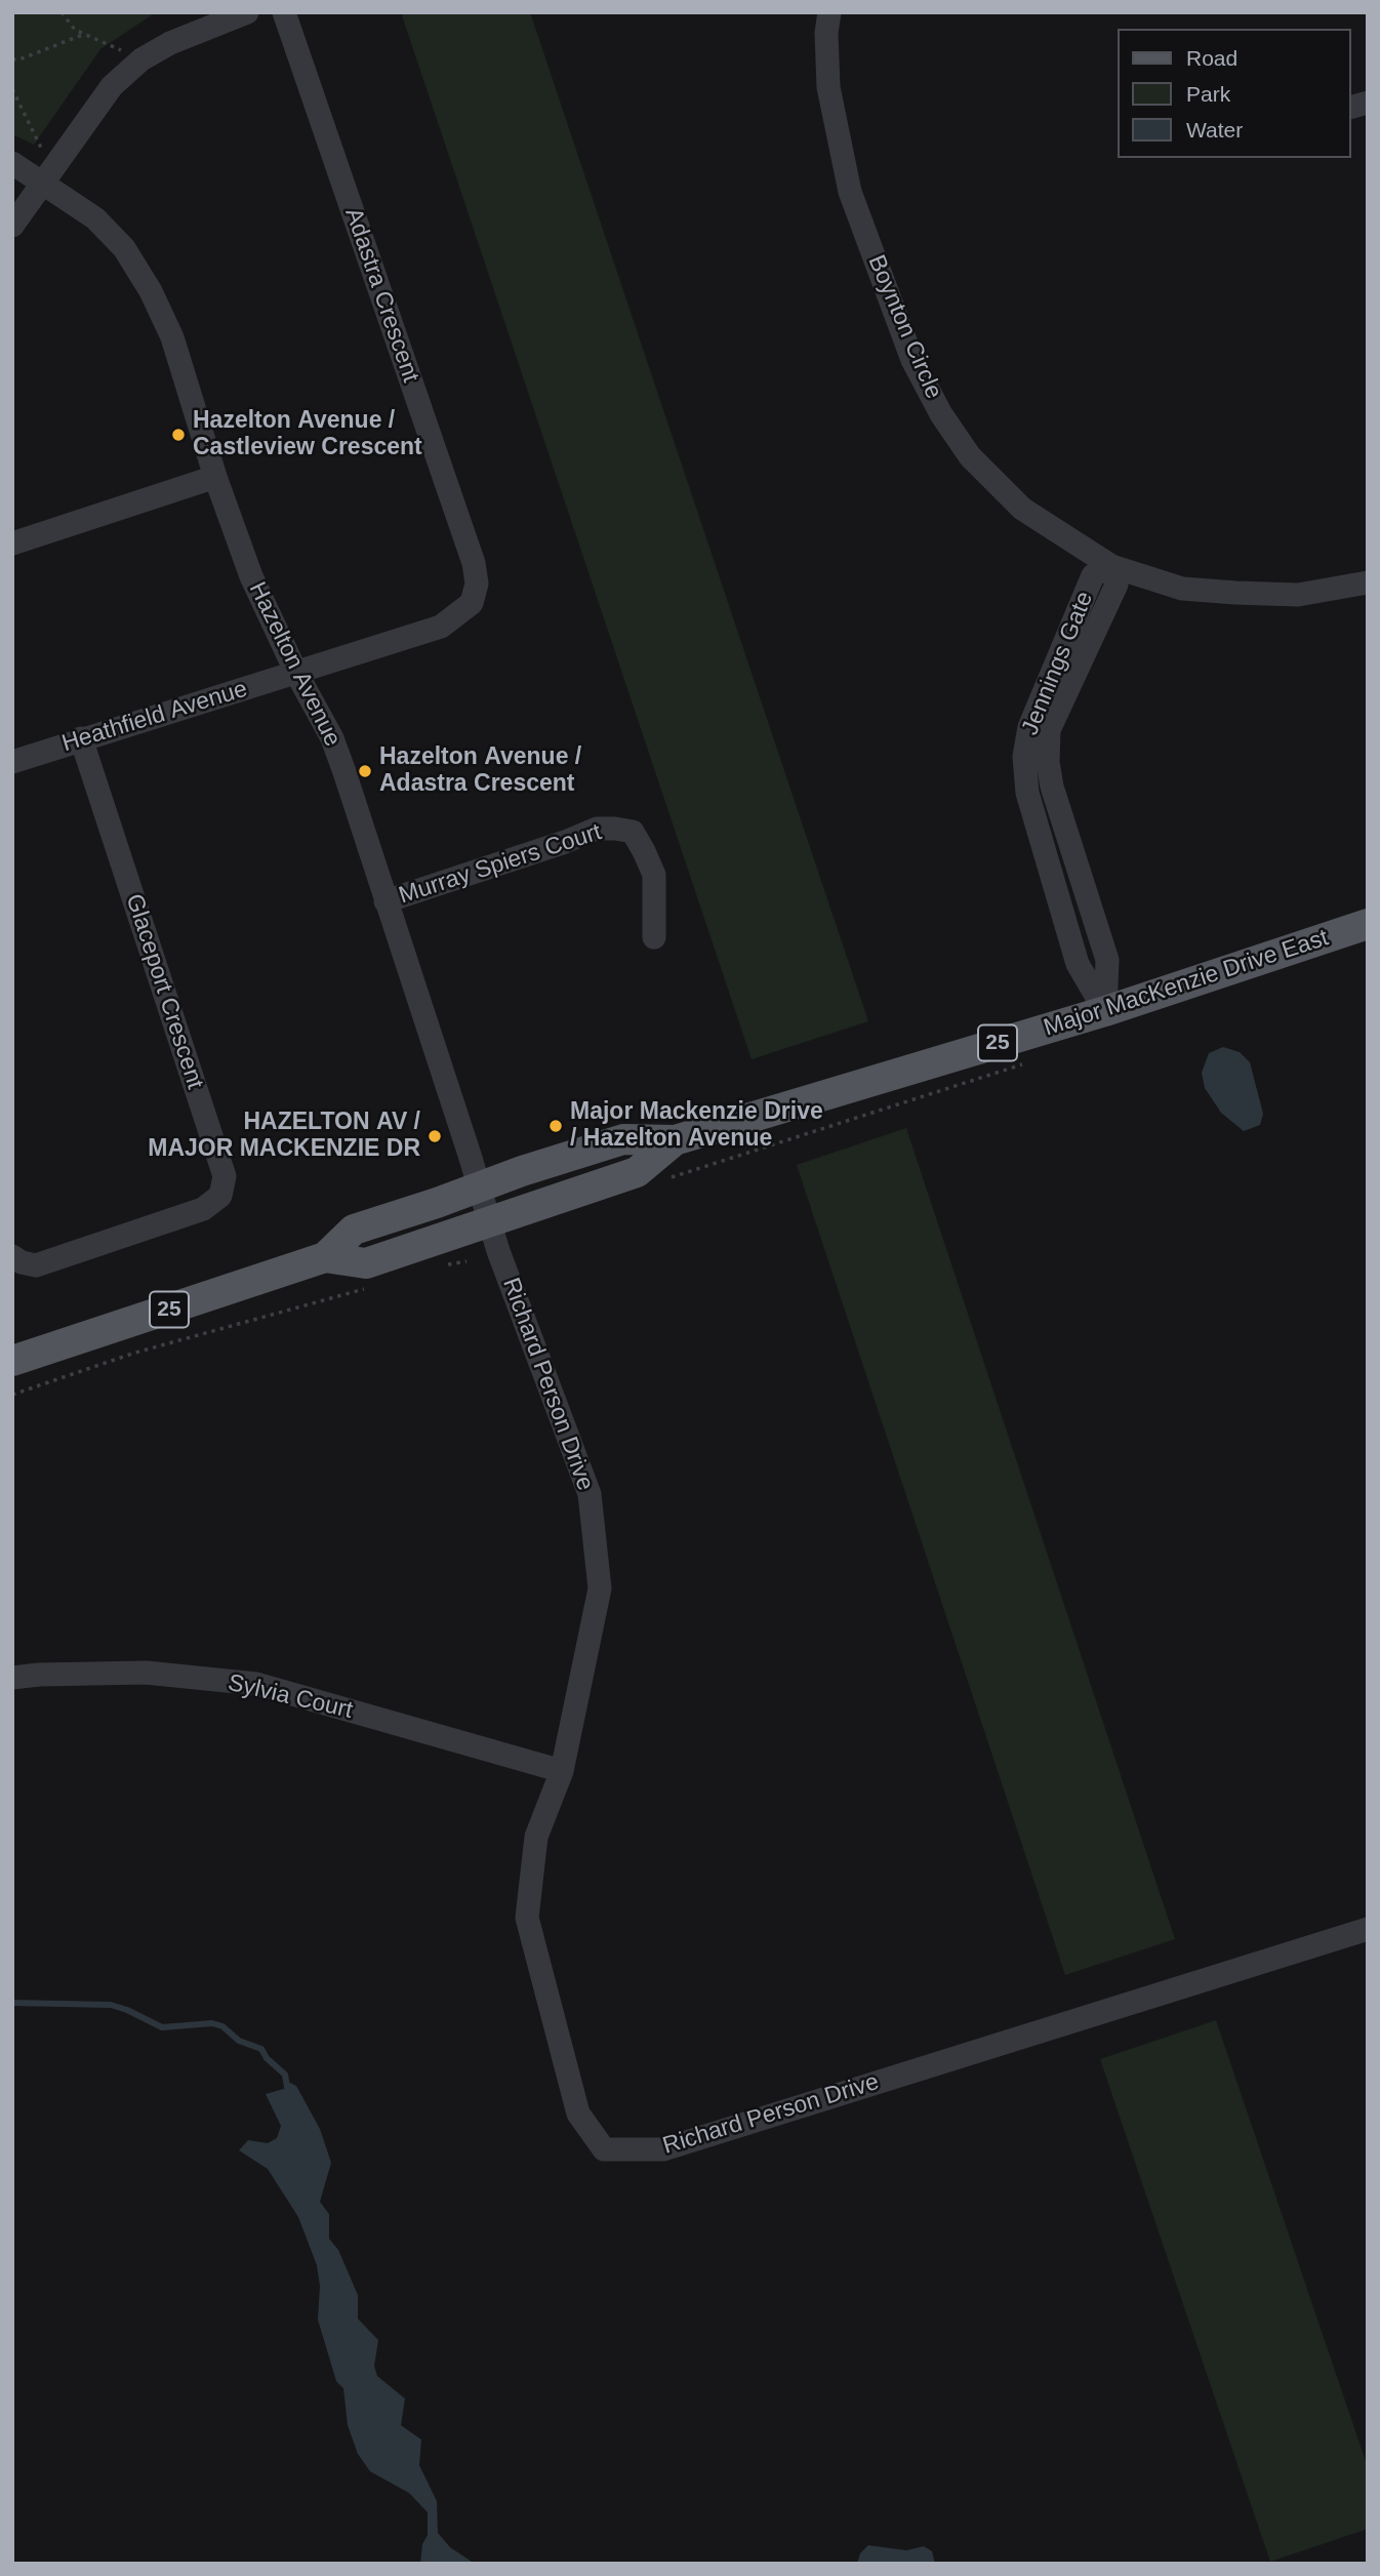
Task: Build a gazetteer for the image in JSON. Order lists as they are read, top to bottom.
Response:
{
  "streets": {
    "main road": ["Major MacKenzie Drive East", "25"],
    "street": [
      "Adastra Crescent",
      "Boynton Circle",
      "Jennings Gate",
      "Hazelton Avenue",
      "Heathfield Avenue",
      "Murray Spiers Court",
      "Glaceport Crescent",
      "Richard Person Drive",
      "Sylvia Court"
    ]
  },
  "crossings": [
    ["Adastra Crescent", "Hazelton Avenue"],
    ["Adastra Crescent", "Heathfield Avenue"],
    ["Boynton Circle", "Jennings Gate"],
    ["Jennings Gate", "Major MacKenzie Drive East"],
    ["Hazelton Avenue", "Heathfield Avenue"],
    ["Hazelton Avenue", "Murray Spiers Court"],
    ["Hazelton Avenue", "Major MacKenzie Drive East"],
    ["Hazelton Avenue", "Richard Person Drive"],
    ["Heathfield Avenue", "Glaceport Crescent"],
    ["Major MacKenzie Drive East", "Richard Person Drive"],
    ["Richard Person Drive", "Sylvia Court"]
  ],
  "places": [
    "Hazelton Avenue / Castleview Crescent",
    "Hazelton Avenue / Adastra Crescent",
    "Major Mackenzie Drive / Hazelton Avenue",
    "HAZELTON AV / MAJOR MACKENZIE DR"
  ],
  "legend": ["Road", "Park", "Water"]
}
